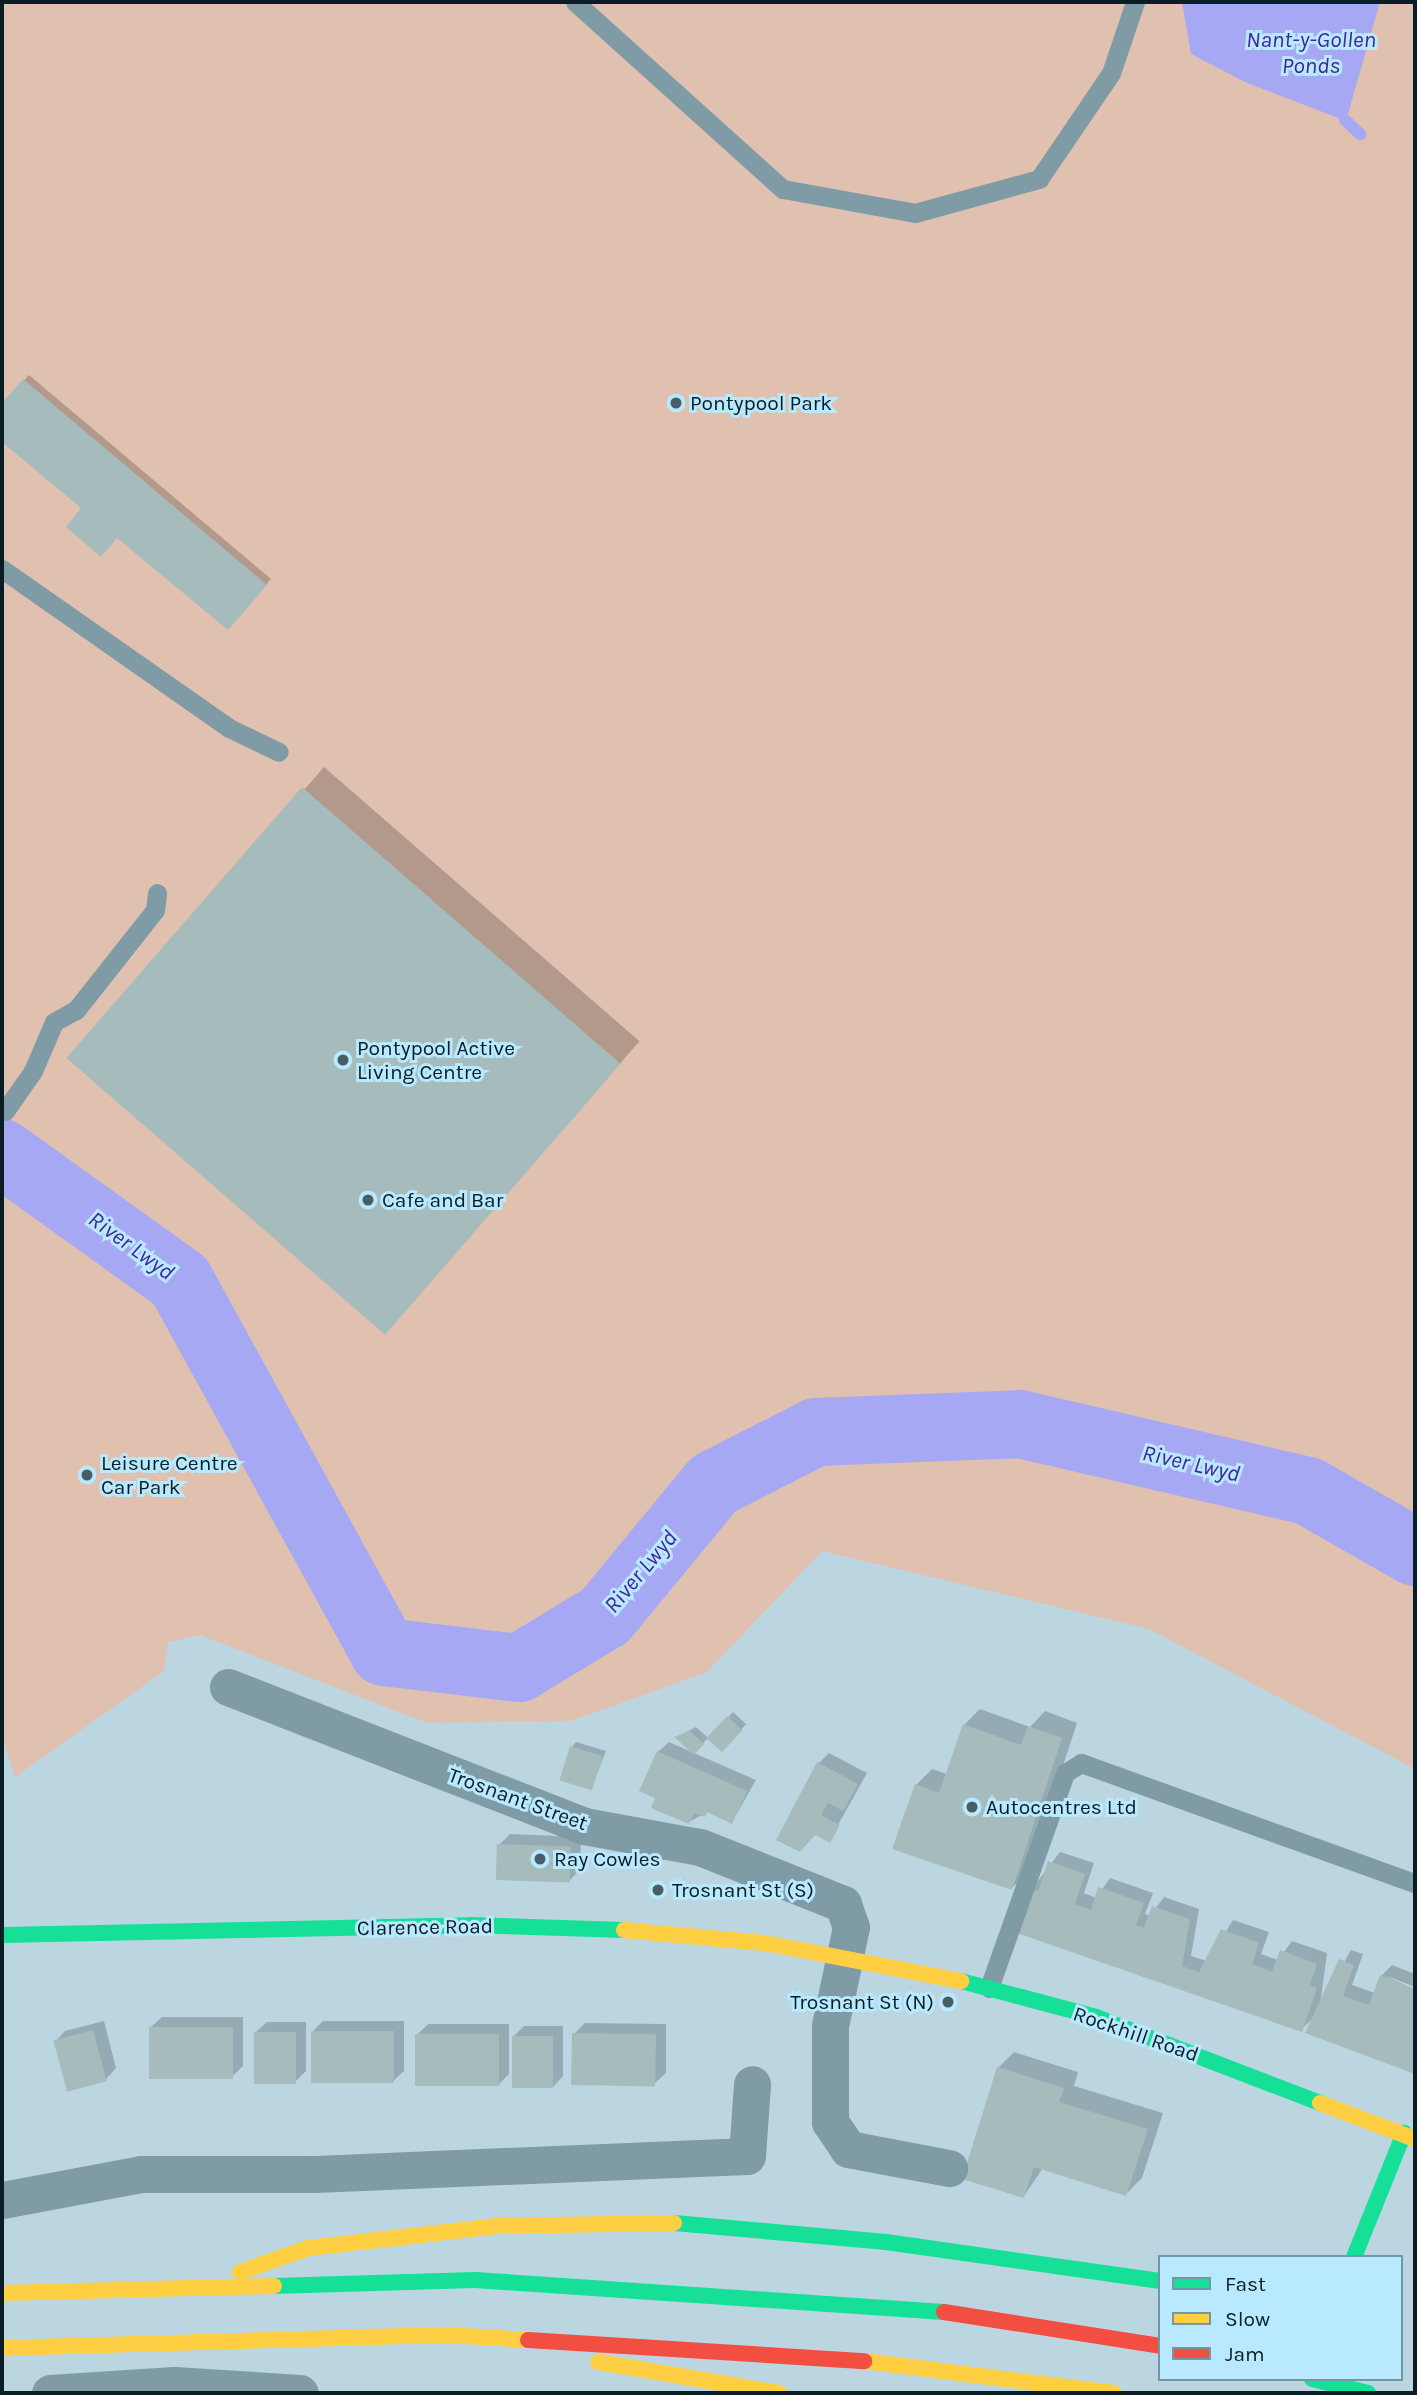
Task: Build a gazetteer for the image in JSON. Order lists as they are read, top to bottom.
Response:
{
  "streets": {
    "main road": ["Clarence Road", "Rockhill Road"],
    "street": ["Trosnant Street"]
  },
  "crossings": [
    ["Trosnant Street", "Clarence Road"],
    ["Trosnant Street", "Rockhill Road"],
    ["Clarence Road", "Rockhill Road"]
  ],
  "water": ["Nant-y-Gollen Ponds", "River Lwyd"],
  "places": [
    "Pontypool Park",
    "Pontypool Active Living Centre",
    "Cafe and Bar",
    "Leisure Centre Car Park",
    "Autocentres Ltd",
    "Ray Cowles",
    "Trosnant St (S)",
    "Trosnant St (N)"
  ],
  "legend": ["Fast", "Slow", "Jam"]
}
